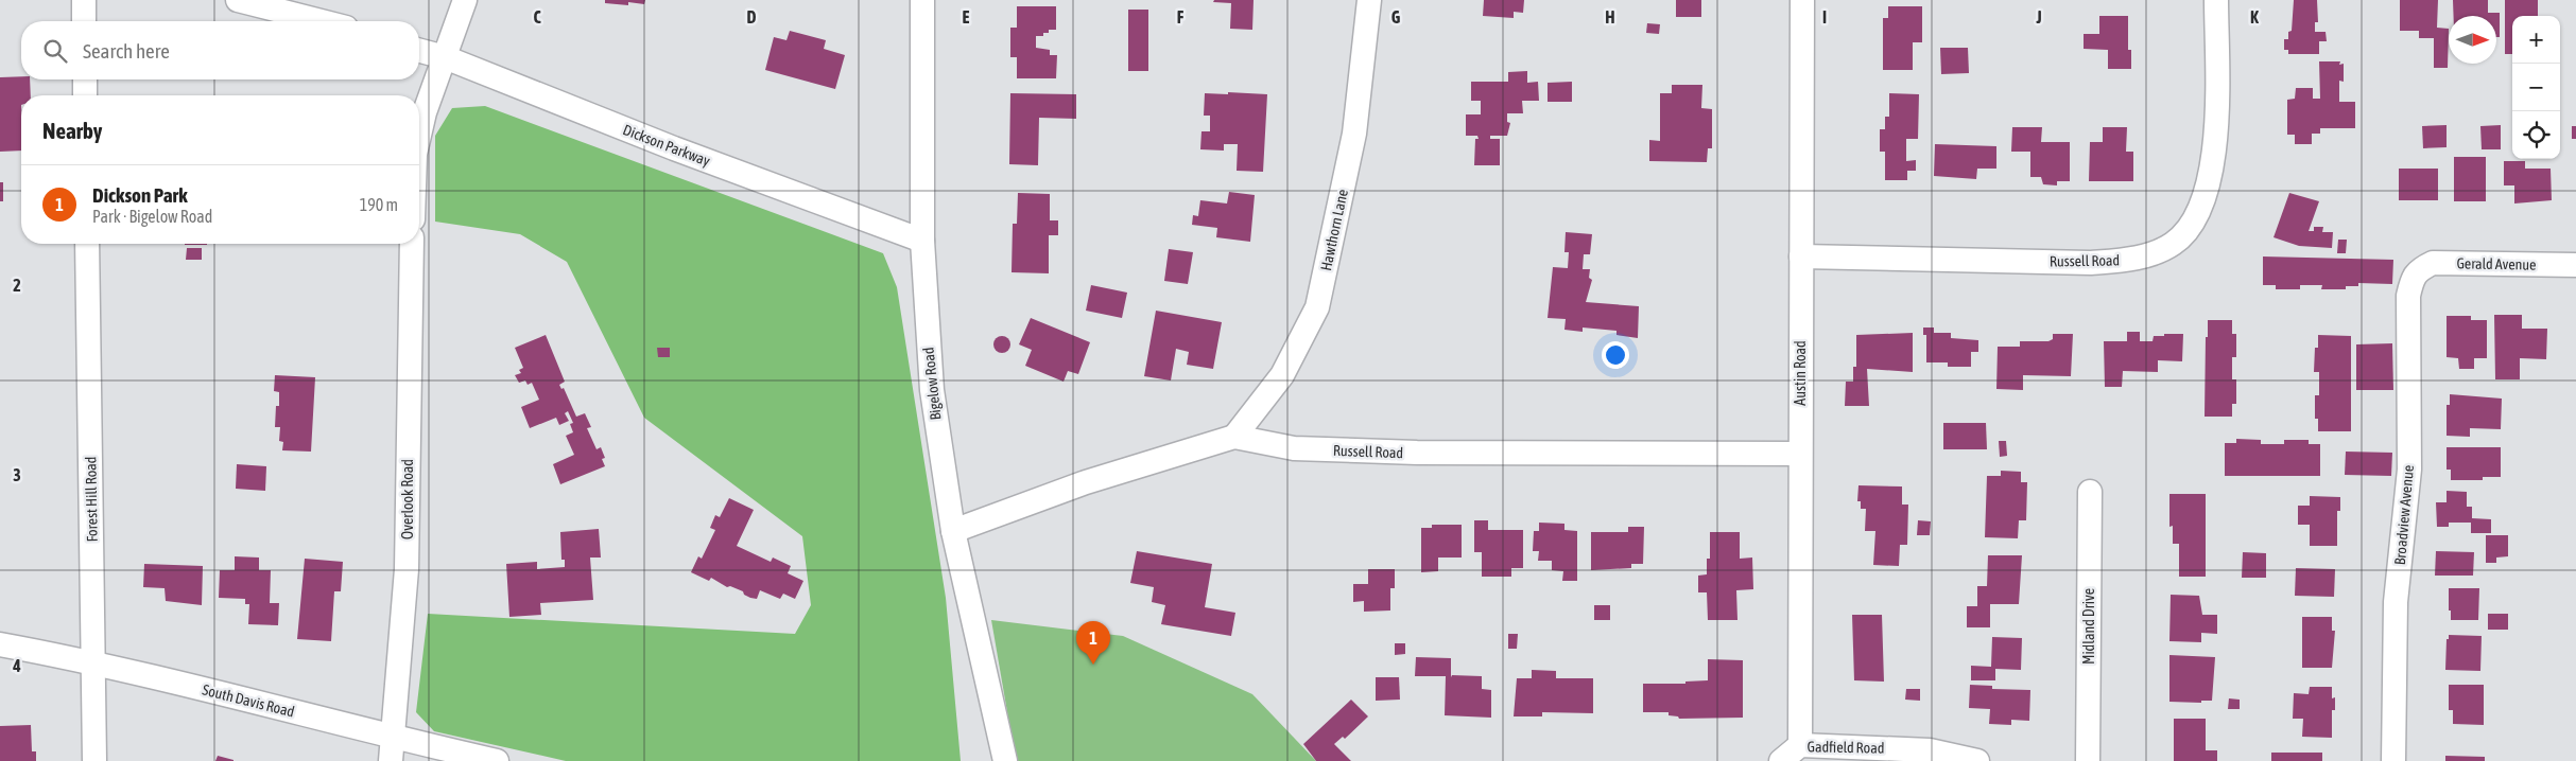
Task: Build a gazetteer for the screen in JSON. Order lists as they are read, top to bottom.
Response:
{
  "streets": {
    "street": [
      "Dickson Parkway",
      "Hawthorn Lane",
      "Russell Road",
      "Gerald Avenue",
      "Austin Road",
      "Bigelow Road",
      "Forest Hill Road",
      "Overlook Road",
      "Broadview Avenue",
      "Midland Drive",
      "South Davis Road",
      "Gadfield Road"
    ]
  },
  "crossings": [
    ["Dickson Parkway", "Bigelow Road"],
    ["Hawthorn Lane", "Russell Road"],
    ["Russell Road", "Austin Road"],
    ["Russell Road", "Bigelow Road"],
    ["Gerald Avenue", "Broadview Avenue"],
    ["Austin Road", "Gadfield Road"],
    ["Forest Hill Road", "South Davis Road"],
    ["Overlook Road", "South Davis Road"]
  ],
  "north": "right",
  "page": {
    "map_buttons": ["+", "−"],
    "search": "Search here",
    "heading": "Nearby",
    "list": [
      {
        "mark": "1",
        "name": "Dickson Park",
        "note": "Park · Bigelow Road",
        "value": "190 m"
      }
    ],
    "pins": "1"
  },
  "grid": {
    "columns": [
      "C",
      "D",
      "E",
      "F",
      "G",
      "H",
      "I",
      "J",
      "K"
    ],
    "rows": ["2", "3", "4"]
  }
}
